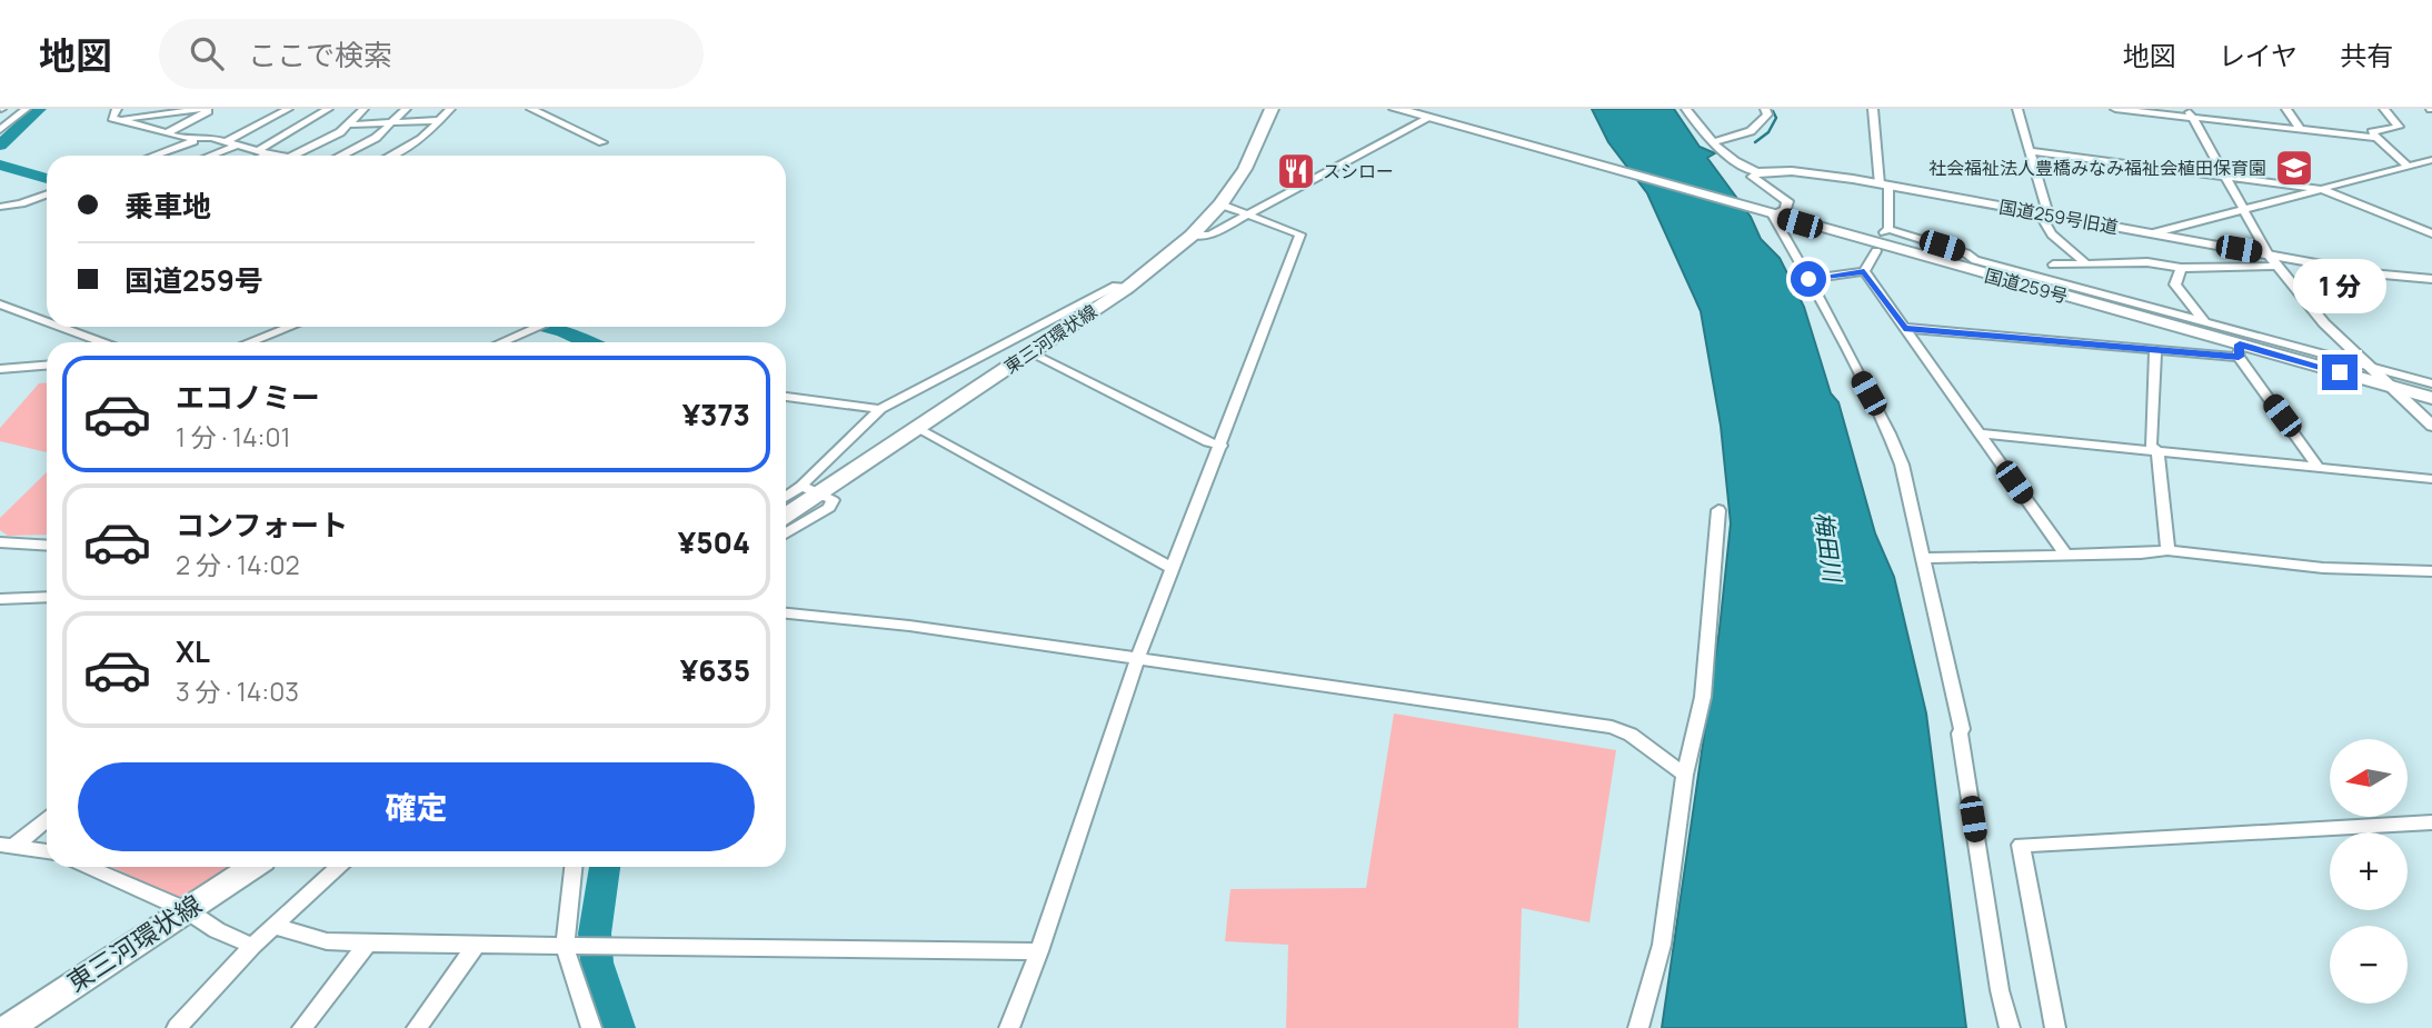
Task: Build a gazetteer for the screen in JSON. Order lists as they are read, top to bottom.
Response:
{
  "streets": {
    "main road": ["国道259号", "東三河環状線"],
    "street": ["国道259号旧道"]
  },
  "water": ["梅田川"],
  "places": {
    "school or university": ["社会福祉法人豊橋みなみ福祉会植田保育園"],
    "restaurant": ["スシロー"]
  },
  "north": "left",
  "page": {
    "header": "地図",
    "search": "ここで検索",
    "nav": ["地図", "レイヤ", "共有"],
    "banner": ["乗車地", "国道259号"],
    "bubble": "1 分",
    "list": [
      {
        "name": "エコノミー",
        "note": "1 分 · 14:01",
        "value": "¥373"
      },
      {
        "name": "コンフォート",
        "note": "2 分 · 14:02",
        "value": "¥504"
      },
      {
        "name": "XL",
        "note": "3 分 · 14:03",
        "value": "¥635"
      }
    ],
    "map_buttons": ["+", "−"],
    "buttons": "確定"
  }
}
